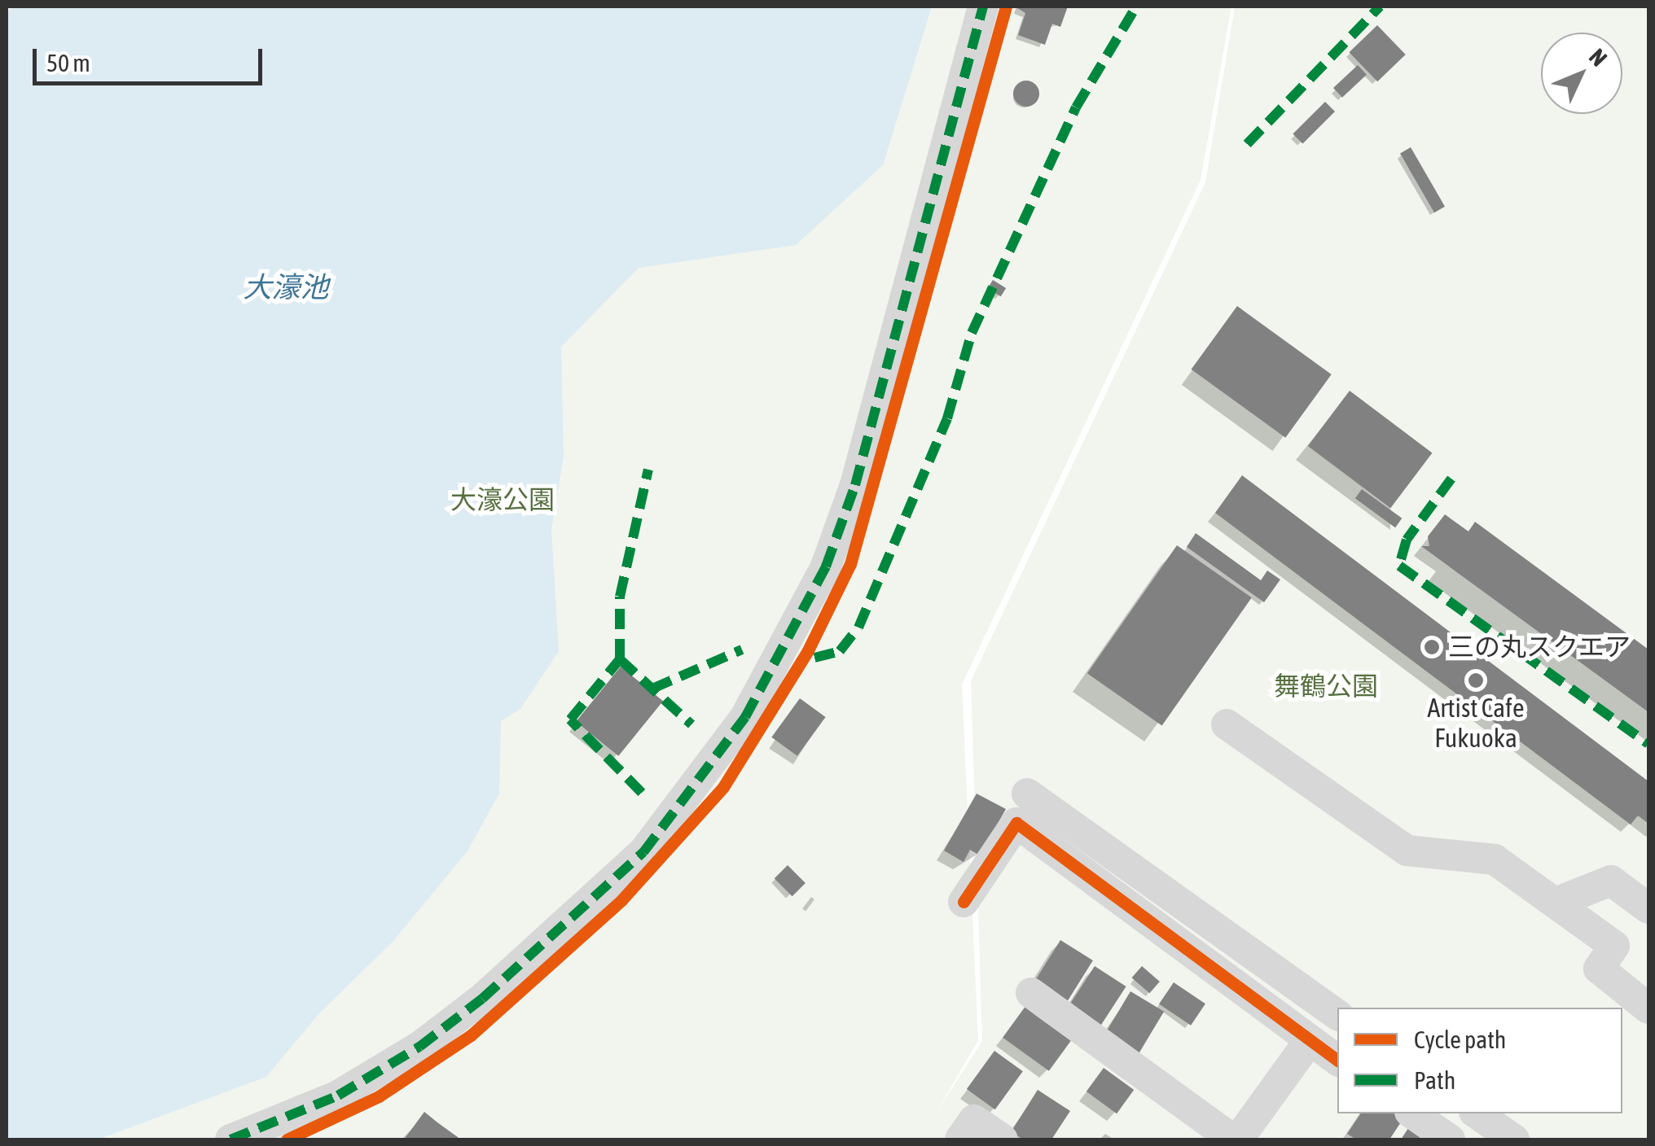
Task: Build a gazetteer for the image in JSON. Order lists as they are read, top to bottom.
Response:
{
  "water": ["大濠池"],
  "parks": ["大濠公園", "舞鶴公園"],
  "places": ["三の丸スクエア", "Artist Cafe Fukuoka"],
  "legend": ["Cycle path", "Path"],
  "scale_bar": "50 m",
  "north": "top right"
}
